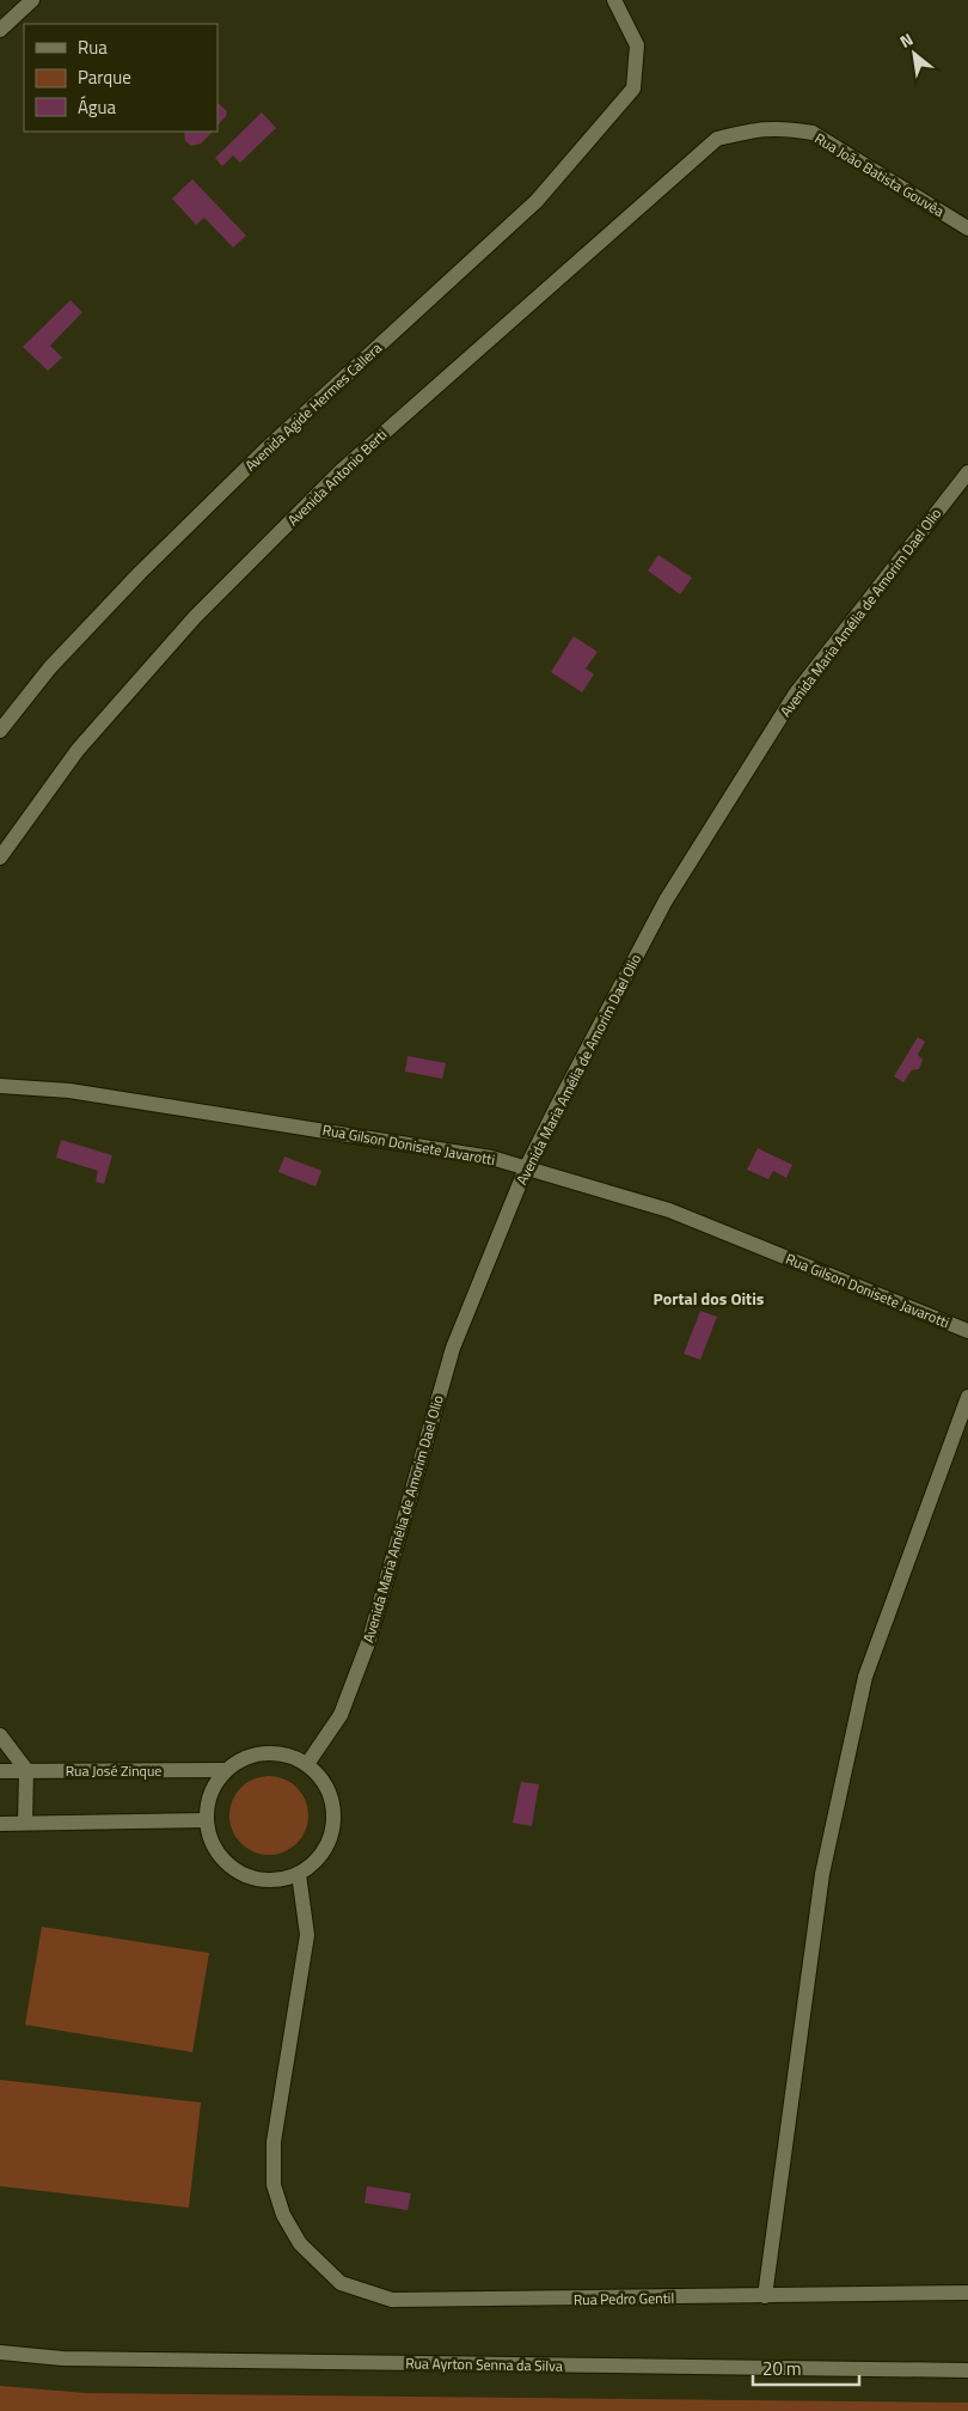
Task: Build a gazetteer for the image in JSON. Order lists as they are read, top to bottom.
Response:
{
  "streets": {
    "street": [
      "Rua João Batista Gouvêa",
      "Avenida Agide Hermes Callera",
      "Avenida Antonio Berti",
      "Avenida Maria Amélia de Amorim Dael Olio",
      "Rua Gilson Donisete Javarotti",
      "Rua José Zinque",
      "Rua Pedro Gentil",
      "Rua Ayrton Senna da Silva"
    ]
  },
  "crossings": [
    ["Rua João Batista Gouvêa", "Avenida Antonio Berti"],
    ["Avenida Maria Amélia de Amorim Dael Olio", "Rua Gilson Donisete Javarotti"],
    ["Avenida Maria Amélia de Amorim Dael Olio", "Rua José Zinque"],
    ["Avenida Maria Amélia de Amorim Dael Olio", "Rua Pedro Gentil"],
    ["Rua José Zinque", "Rua Pedro Gentil"]
  ],
  "districts": ["Portal dos Oitis"],
  "legend": ["Rua", "Parque", "Água"],
  "scale_bar": "20 m",
  "north": "top left"
}
